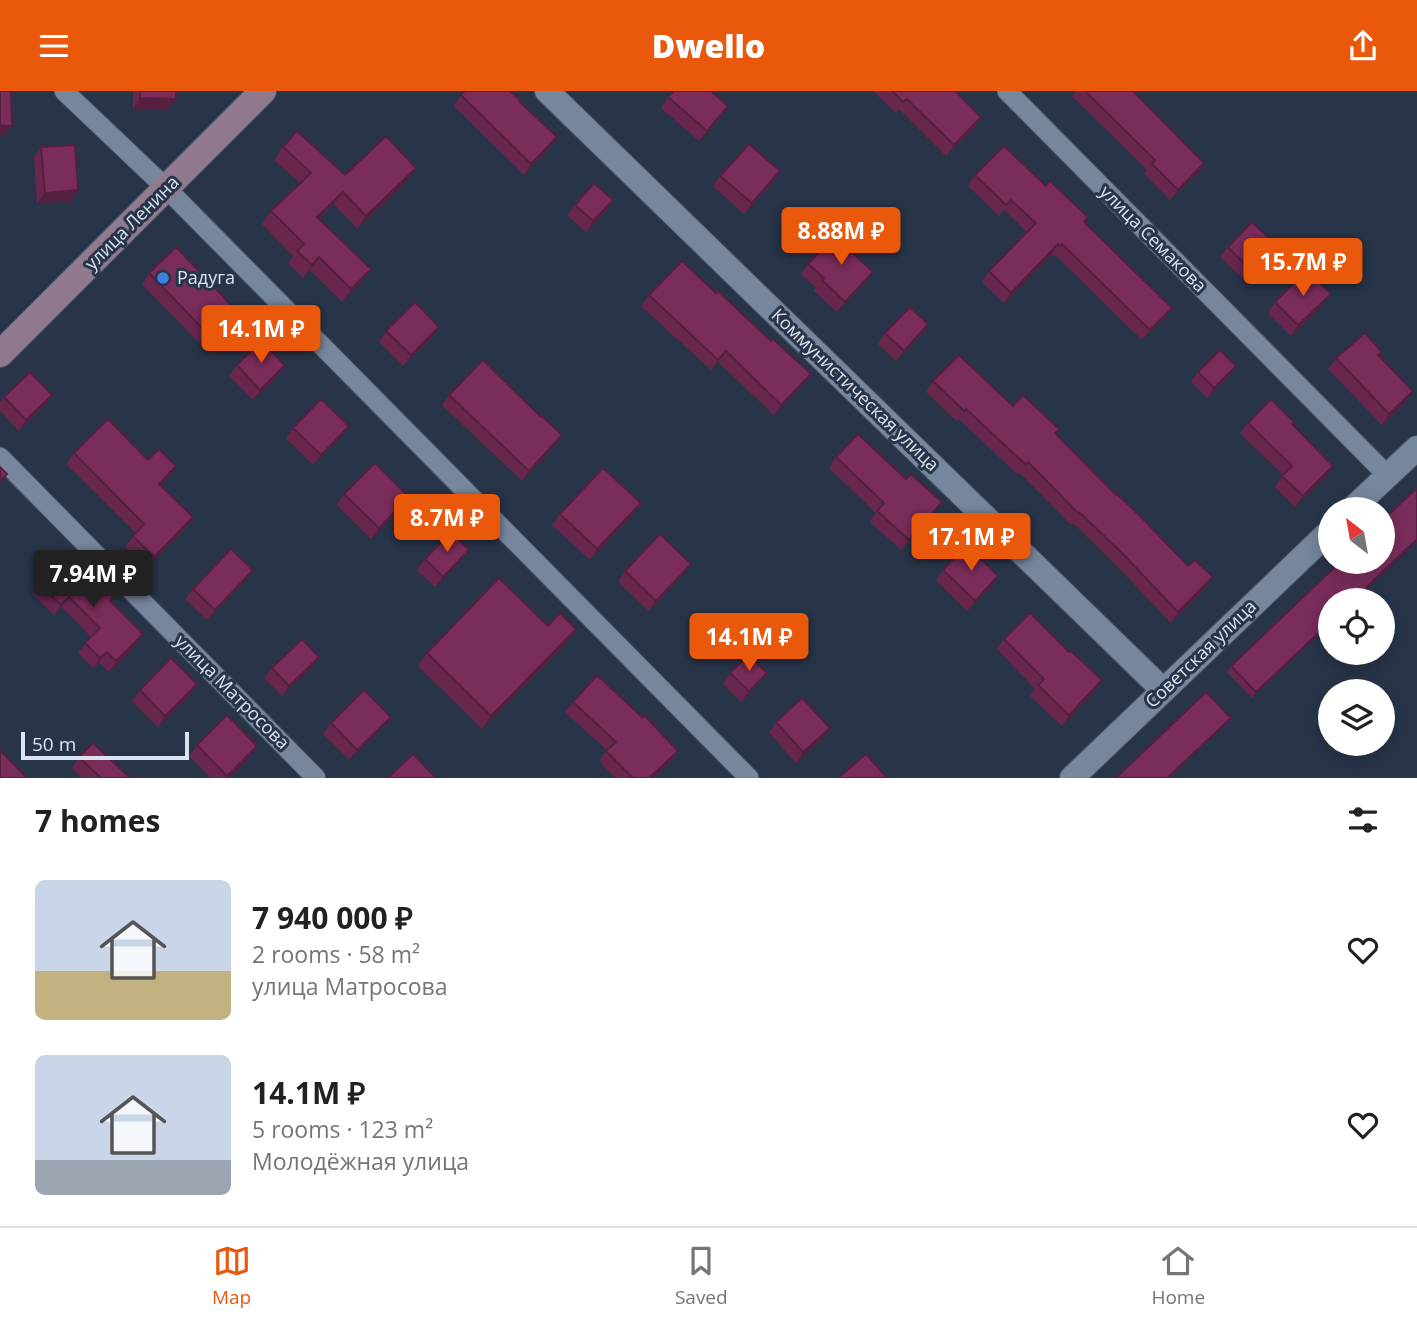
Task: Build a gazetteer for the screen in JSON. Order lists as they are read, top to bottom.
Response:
{
  "streets": {
    "main road": ["улица Ленина"],
    "street": [
      "улица Семакова",
      "Коммунистическая улица",
      "Советская улица",
      "улица Матросова"
    ]
  },
  "crossings": [
    ["Коммунистическая улица", "Советская улица"]
  ],
  "places": ["Радуга"],
  "scale_bar": "50 m",
  "north": "top left",
  "page": {
    "header": "Dwello",
    "price": [
      "8.88M ₽",
      "15.7M ₽",
      "14.1M ₽",
      "8.7M ₽",
      "17.1M ₽",
      "7.94M ₽",
      "14.1M ₽"
    ],
    "scale": "50 m",
    "heading": "7 homes",
    "list": [
      {
        "name": "7 940 000 ₽",
        "note": "2 rooms · 58 m² · улица Матросова"
      },
      {
        "name": "14.1M ₽",
        "note": "5 rooms · 123 m² · Молодёжная улица"
      }
    ],
    "tabs": ["Map", "Saved", "Home"]
  }
}
